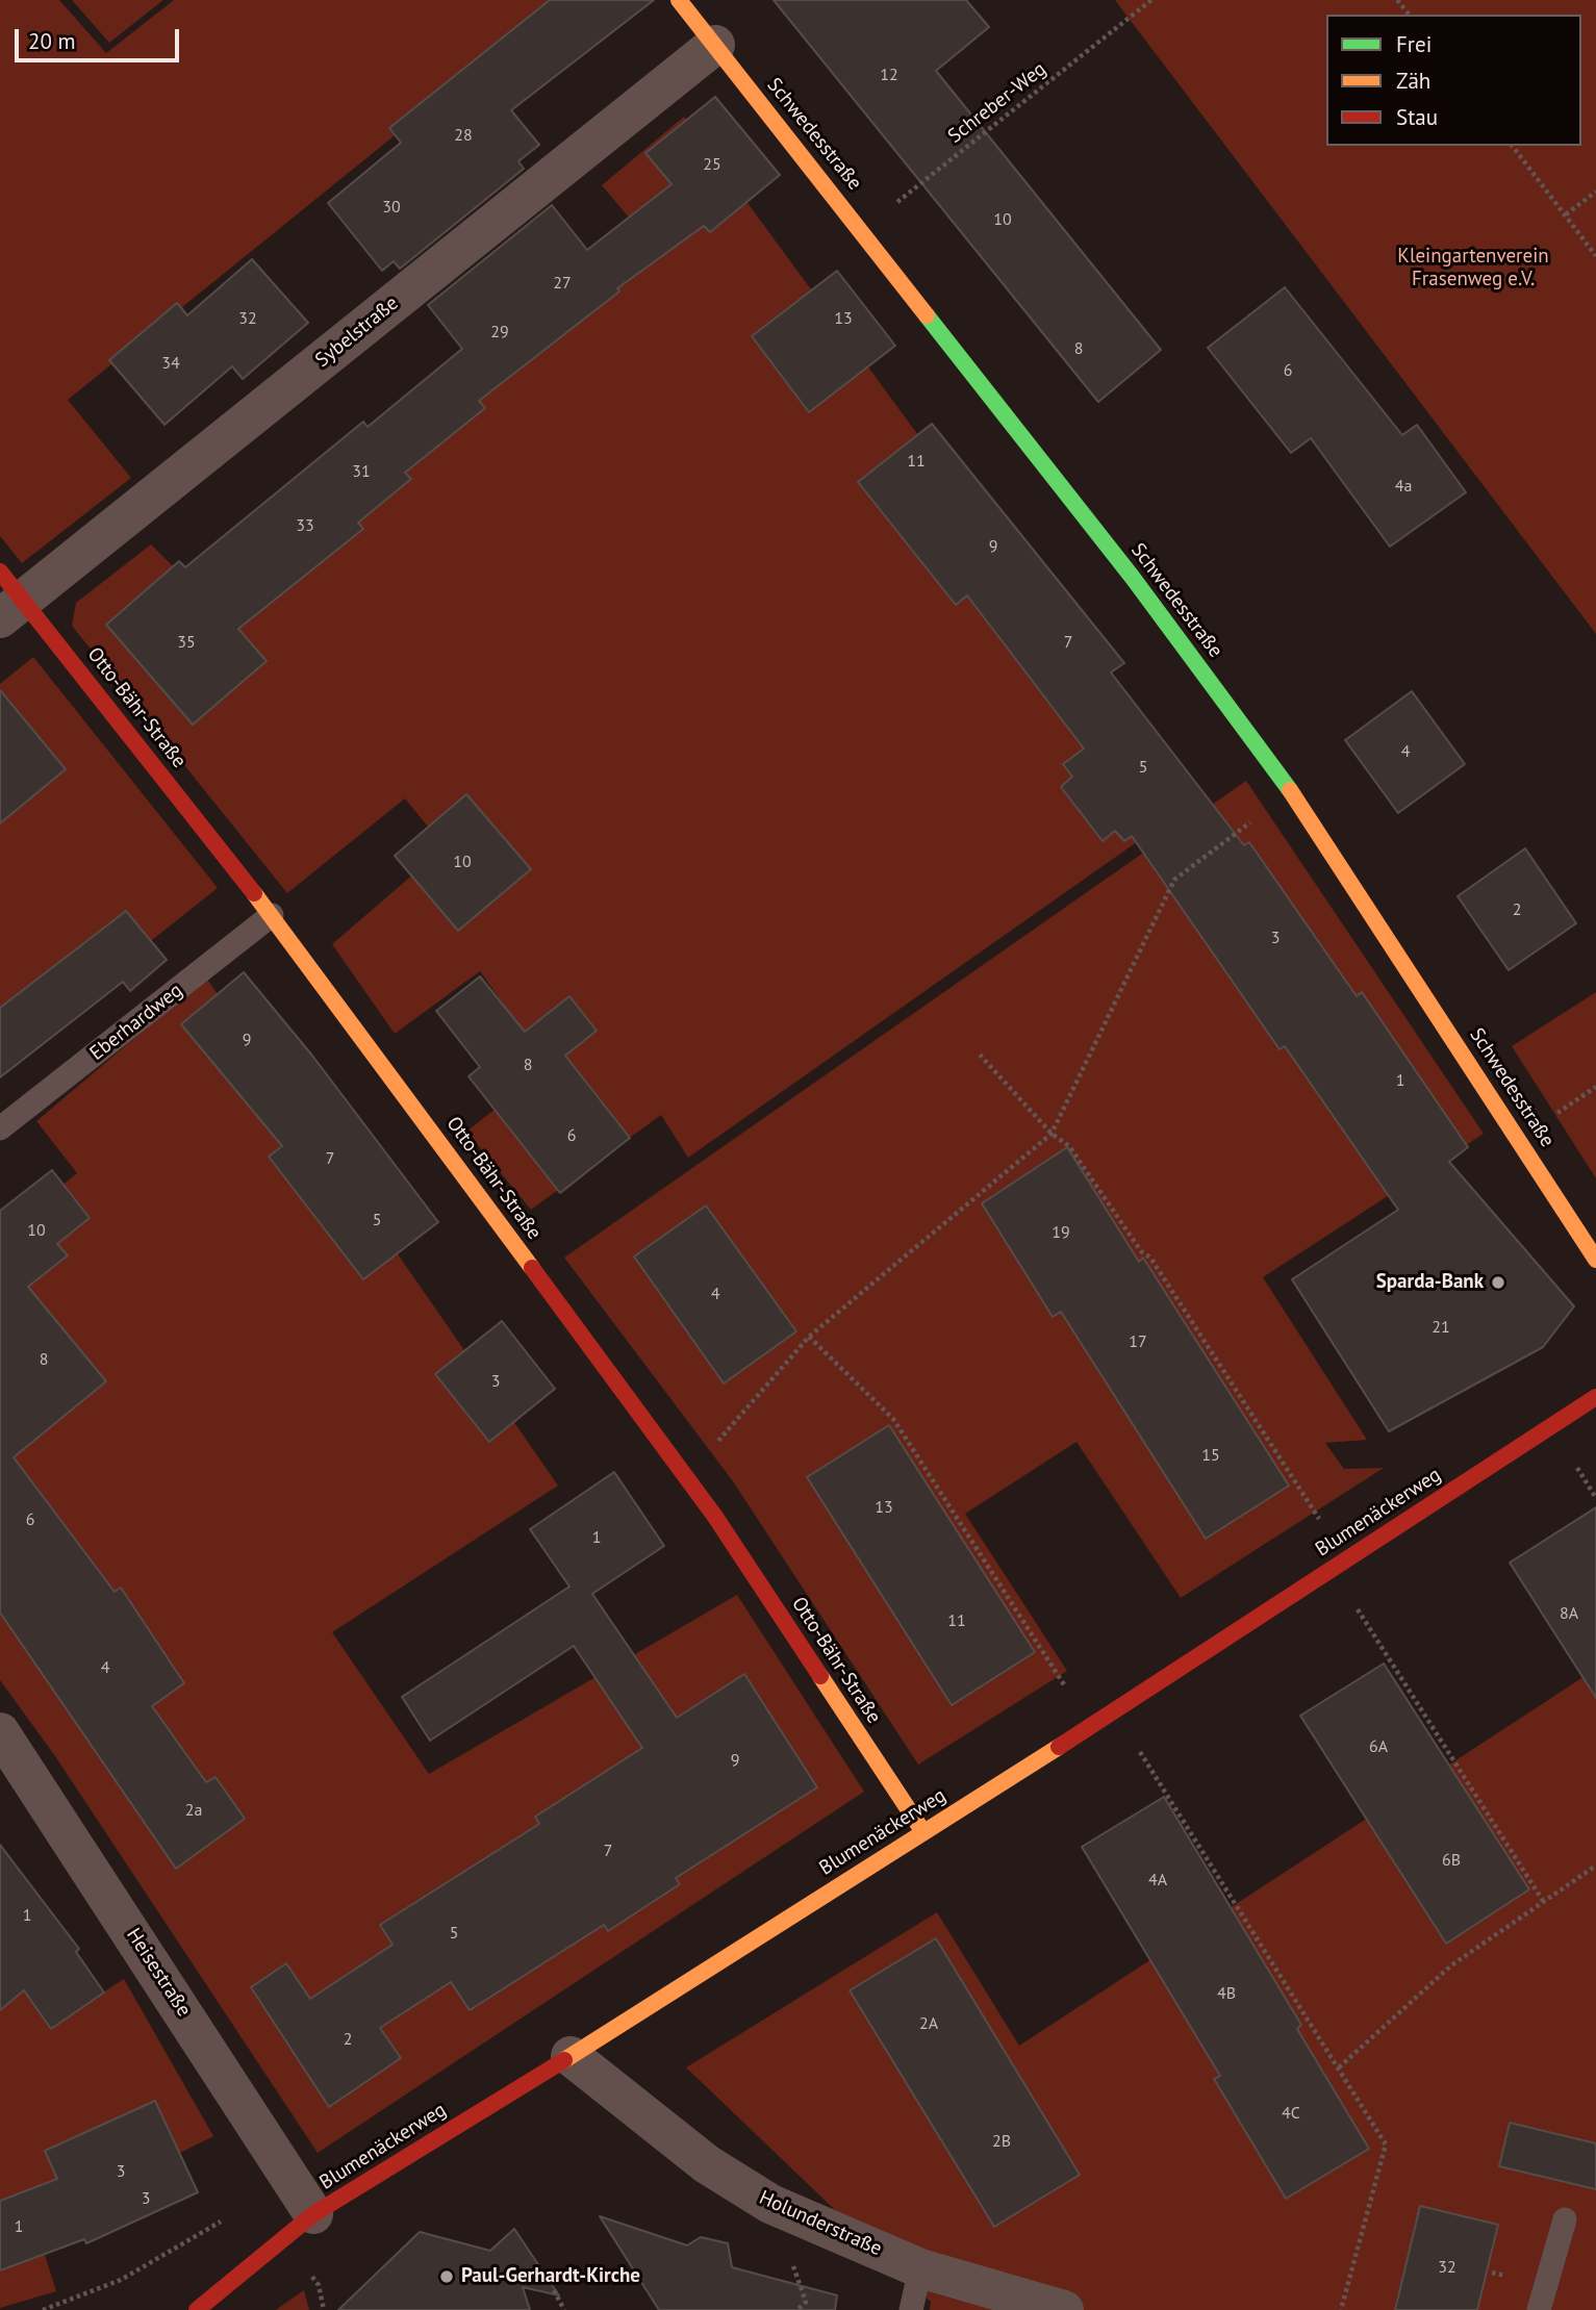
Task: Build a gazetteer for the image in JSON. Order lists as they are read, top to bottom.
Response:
{
  "streets": {
    "street": [
      "Schwedesstraße",
      "Sybelstraße",
      "Otto-Bähr-Straße",
      "Blumenäckerweg",
      "Heisestraße",
      "Holunderstraße"
    ],
    "lane": ["Eberhardweg"],
    "path": ["Schreber-Weg"]
  },
  "crossings": [
    ["Schreber-Weg", "Schwedesstraße"],
    ["Schwedesstraße", "Sybelstraße"],
    ["Sybelstraße", "Otto-Bähr-Straße"],
    ["Otto-Bähr-Straße", "Eberhardweg"],
    ["Otto-Bähr-Straße", "Blumenäckerweg"],
    ["Blumenäckerweg", "Heisestraße"],
    ["Blumenäckerweg", "Holunderstraße"]
  ],
  "parks": ["Kleingartenverein Frasenweg e.V."],
  "places": ["Sparda-Bank", "Paul-Gerhardt-Kirche"],
  "house_numbers": [
    "12",
    "28",
    "25",
    "30",
    "10",
    "27",
    "32",
    "13",
    "29",
    "8",
    "34",
    "6",
    "11",
    "31",
    "4a",
    "33",
    "9",
    "35",
    "7",
    "4",
    "5",
    "10",
    "2",
    "3",
    "9",
    "8",
    "1",
    "6",
    "7",
    "5",
    "10",
    "19",
    "4",
    "21",
    "17",
    "8",
    "3",
    "15",
    "13",
    "6",
    "1",
    "8A",
    "11",
    "4",
    "6A",
    "9",
    "2a",
    "7",
    "6B",
    "4A",
    "1",
    "5",
    "4B",
    "2A",
    "2",
    "4C",
    "2B",
    "3",
    "3",
    "1",
    "32"
  ],
  "legend": ["Frei", "Zäh", "Stau"],
  "scale_bar": "20 m"
}
